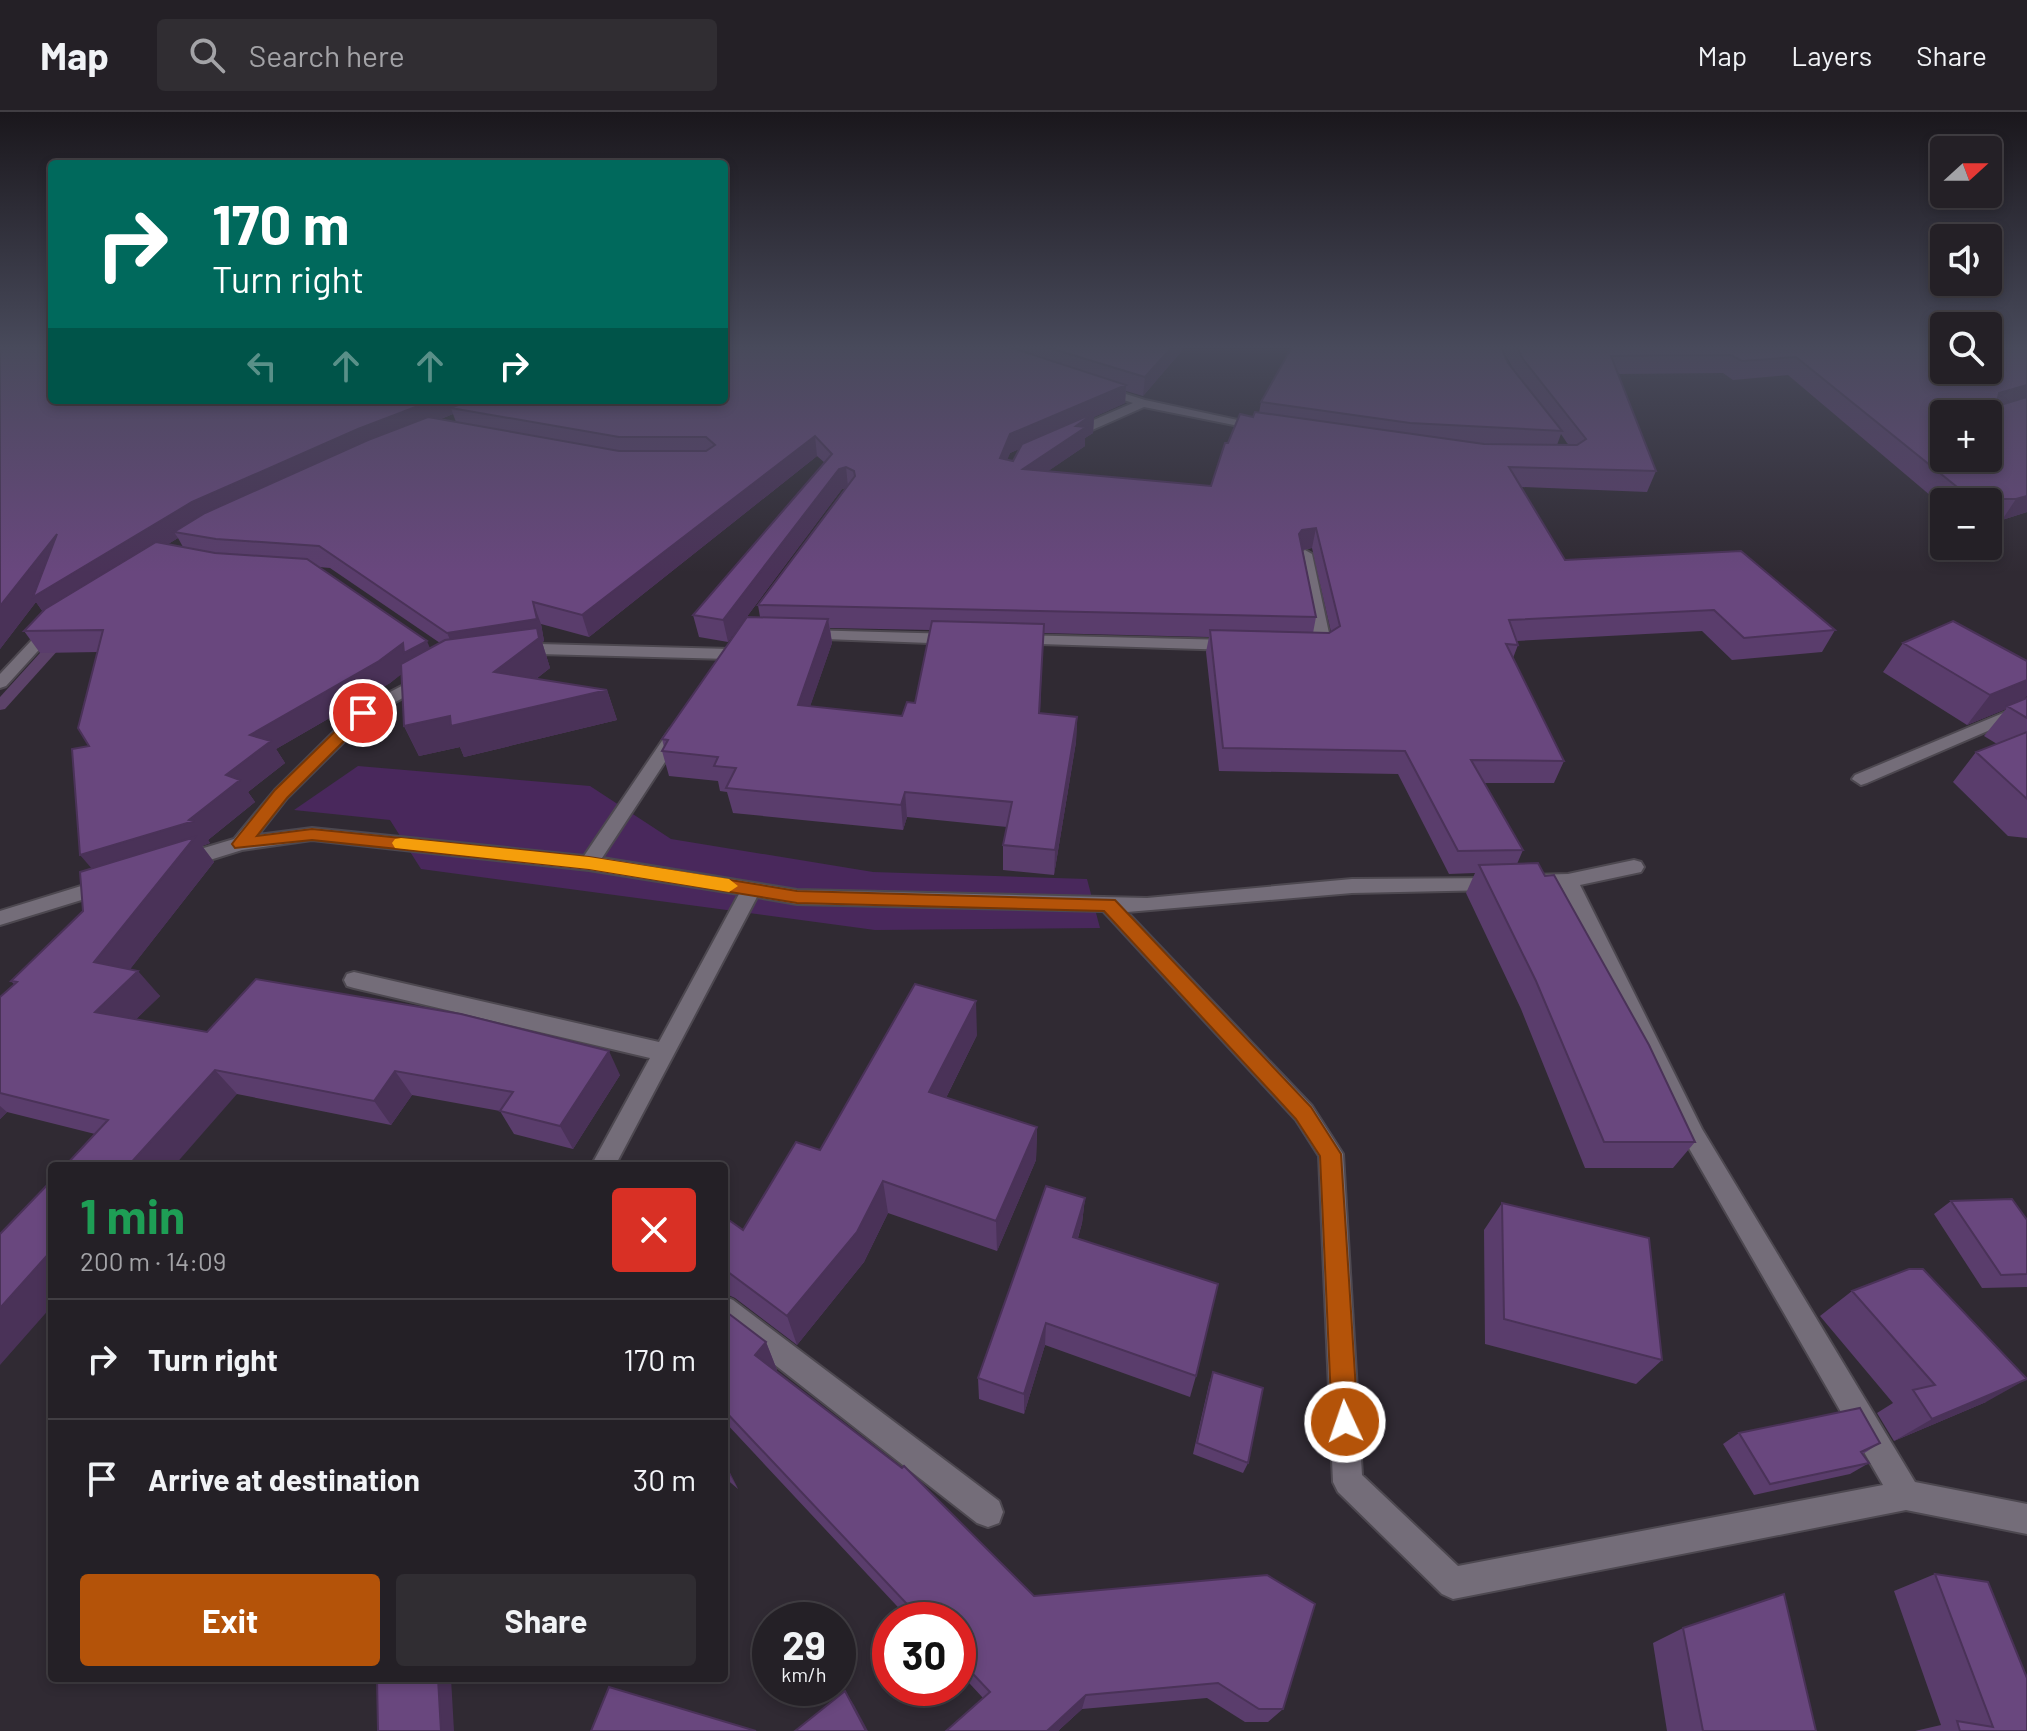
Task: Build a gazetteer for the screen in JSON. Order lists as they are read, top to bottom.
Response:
{
  "north": "right",
  "page": {
    "header": "Map",
    "search": "Search here",
    "nav": ["Map", "Layers", "Share"],
    "map_buttons": ["+", "−"],
    "turn": ["170 m", "Turn right"],
    "heading": ["1 min", "200 m · 14:09"],
    "list": [
      {
        "name": "Turn right",
        "value": "170 m"
      },
      {
        "name": "Arrive at destination",
        "value": "30 m"
      }
    ],
    "buttons": ["Exit", "Share"],
    "speed": "29 km/h",
    "limit": "30"
  }
}
